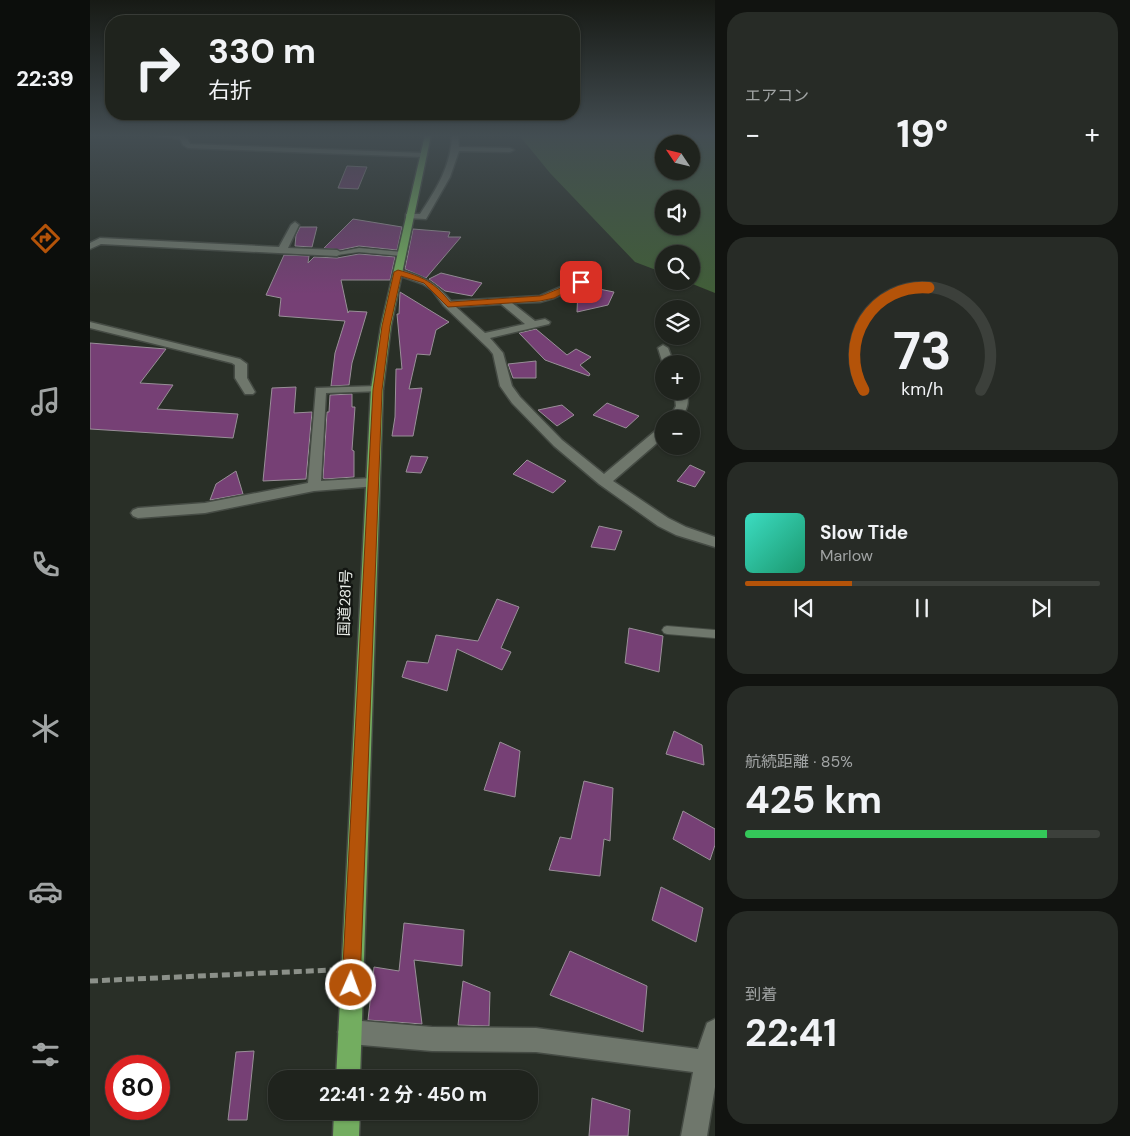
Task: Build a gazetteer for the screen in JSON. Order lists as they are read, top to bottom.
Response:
{
  "streets": {
    "highway": ["国道281号"]
  },
  "north": "top left",
  "page": {
    "tabs": "22:39",
    "tile": [
      "エアコン",
      ["航続距離 · 85%", "425 km"],
      ["到着", "22:41"]
    ],
    "turn": ["330 m", "右折"],
    "heat": ["−", "19°", "+"],
    "map_buttons": ["+", "−"],
    "song": ["Slow Tide", "Marlow"],
    "limit": "80",
    "trip": "22:41 · 2 分 · 450 m",
    "gauge": ["73", "km/h"]
  }
}
